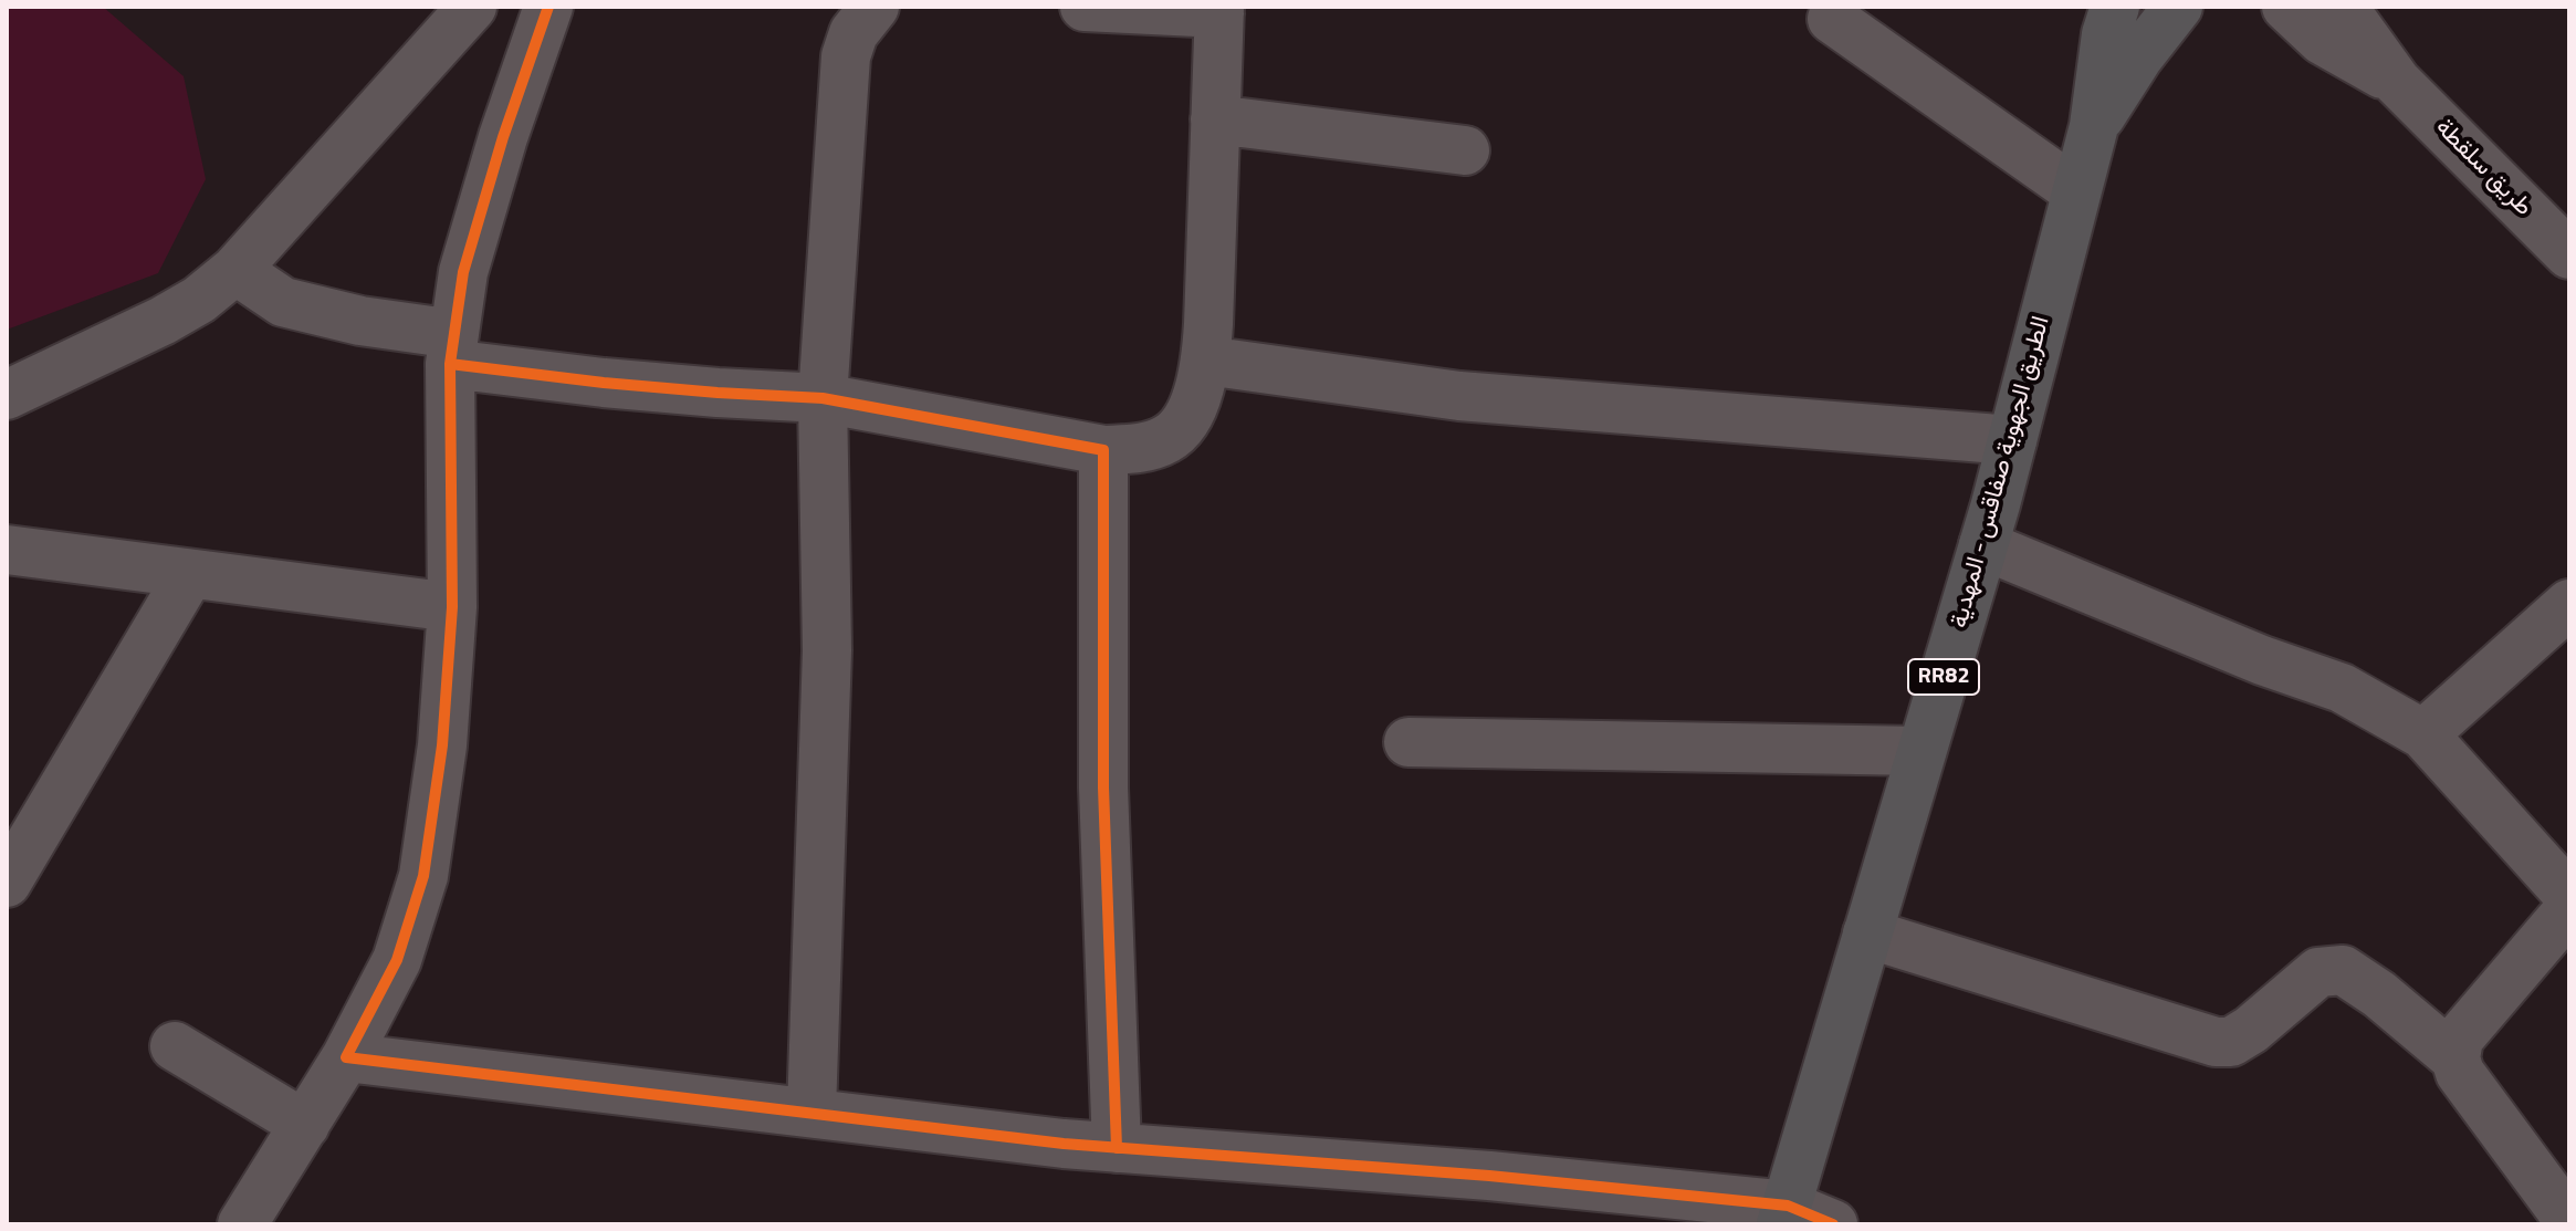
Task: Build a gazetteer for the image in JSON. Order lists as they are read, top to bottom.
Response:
{
  "streets": {
    "main road": ["الطريق الجهوية صفاقس - المهدية", "RR82"],
    "street": ["طريق سلقطة"]
  }
}
